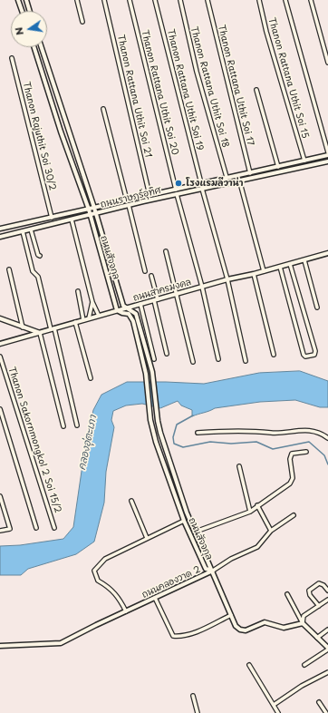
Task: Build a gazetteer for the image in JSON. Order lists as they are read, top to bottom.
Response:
{
  "streets": {
    "street": [
      "Thanon Rattana Uthit Soi 15",
      "Thanon Rattana Uthit Soi 17",
      "Thanon Rattana Uthit Soi 18",
      "Thanon Rattana Uthit Soi 19",
      "Thanon Rattana Uthit Soi 20",
      "Thanon Rattana Uthit Soi 21",
      "Thanon Rajuthit Soi 30/2",
      "ถนนราษฏร์อุทิศ",
      "ถนนสัจจกุล",
      "ถนนสาครมงคล",
      "Thanon Sakornmongkol 2 Soi 15/2",
      "ถนนคลองวาด 2"
    ]
  },
  "crossings": [
    ["Thanon Rattana Uthit Soi 15", "ถนนราษฏร์อุทิศ"],
    ["Thanon Rattana Uthit Soi 17", "ถนนราษฏร์อุทิศ"],
    ["Thanon Rattana Uthit Soi 18", "ถนนราษฏร์อุทิศ"],
    ["Thanon Rattana Uthit Soi 19", "ถนนราษฏร์อุทิศ"],
    ["Thanon Rattana Uthit Soi 20", "ถนนราษฏร์อุทิศ"],
    ["Thanon Rattana Uthit Soi 21", "ถนนราษฏร์อุทิศ"],
    ["Thanon Rajuthit Soi 30/2", "ถนนราษฏร์อุทิศ"],
    ["ถนนราษฏร์อุทิศ", "ถนนสัจจกุล"],
    ["ถนนสัจจกุล", "ถนนสาครมงคล"],
    ["ถนนสัจจกุล", "ถนนคลองวาด 2"]
  ],
  "water": ["คลองอุ่ตะเภา"],
  "places": ["โรงแรมลีวาน่า"],
  "north": "left"
}
